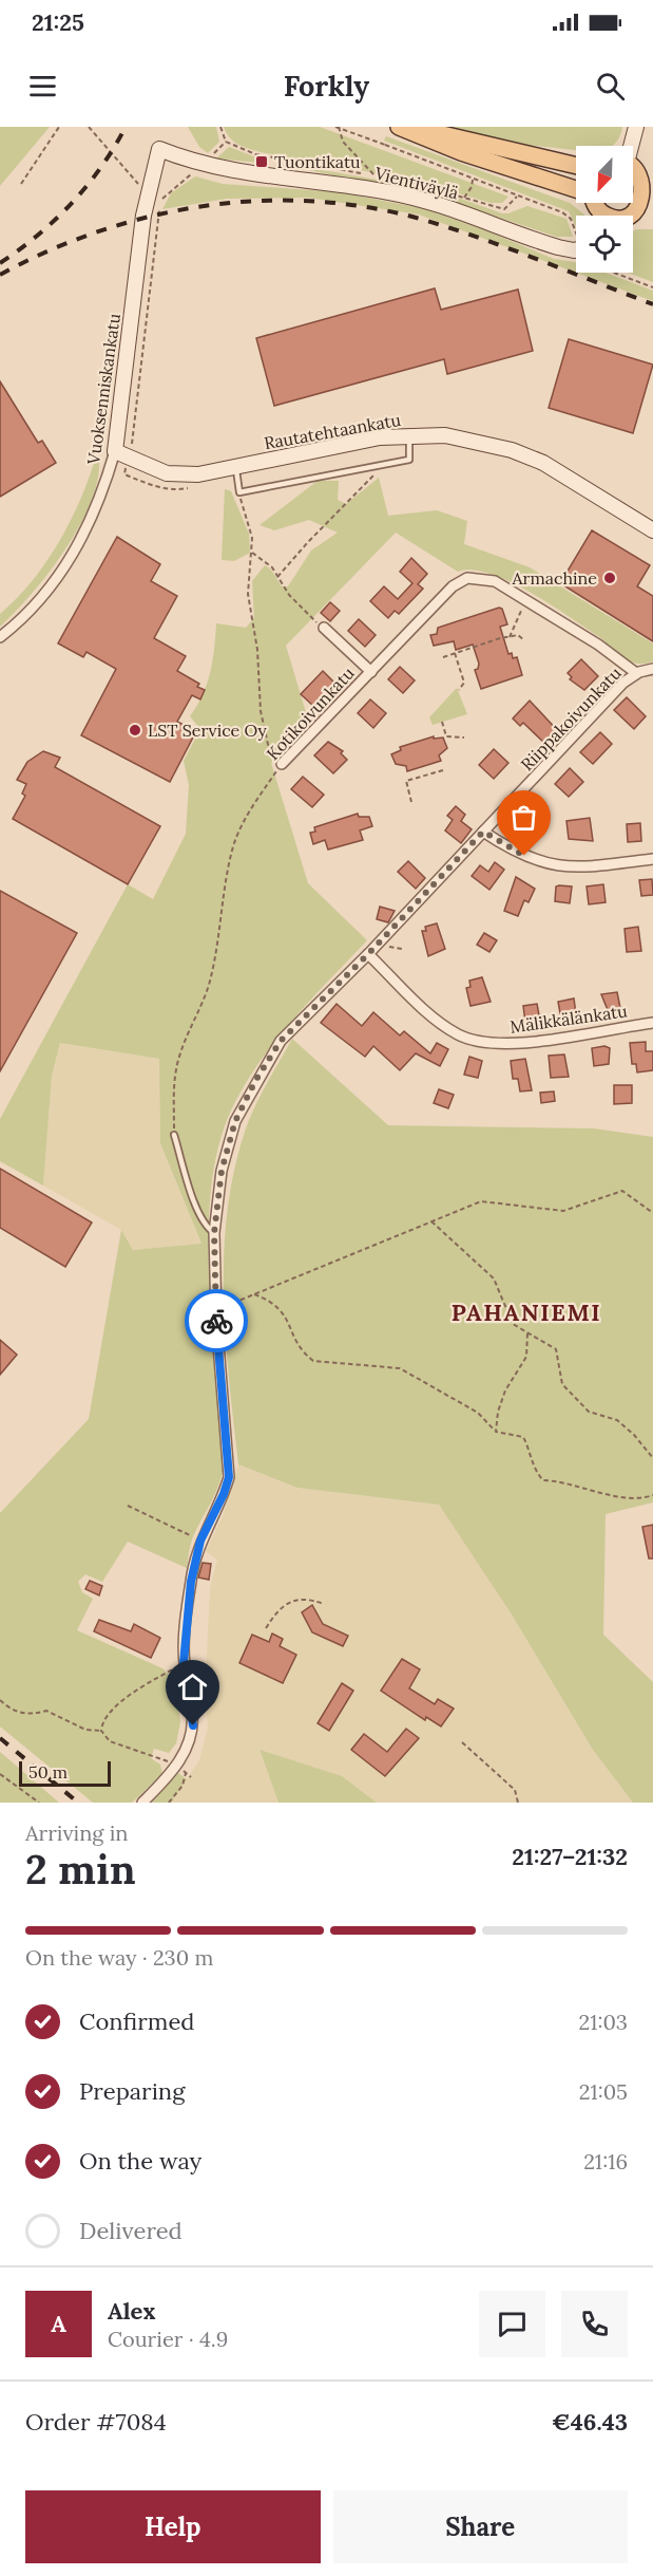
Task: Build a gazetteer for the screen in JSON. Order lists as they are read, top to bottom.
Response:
{
  "streets": {
    "street": [
      "Vientiväylä",
      "Vuoksenniskankatu",
      "Rautatehtaankatu",
      "Kotikoivunkatu",
      "Riippakoivunkatu",
      "Mälikkälänkatu"
    ]
  },
  "crossings": [
    ["Vientiväylä", "Vuoksenniskankatu"],
    ["Vuoksenniskankatu", "Rautatehtaankatu"],
    ["Kotikoivunkatu", "Riippakoivunkatu"],
    ["Riippakoivunkatu", "Mälikkälänkatu"]
  ],
  "districts": ["PAHANIEMI"],
  "places": {
    "transit": ["Tuontikatu"],
    "other": ["Armachine", "LST Service Oy"]
  },
  "scale_bar": "50 m",
  "north": "bottom left",
  "page": {
    "status": "21:25",
    "header": "Forkly",
    "scale": "50 m",
    "heading": ["2 min", "Arriving in", "21:27–21:32"],
    "panel": [
      "Alex",
      "Courier · 4.9",
      "Order #7084",
      "€46.43"
    ],
    "bar": "On the way · 230 m",
    "list": [
      ["Confirmed", "21:03"],
      ["Preparing", "21:05"],
      ["On the way", "21:16"],
      "Delivered"
    ],
    "round": "A",
    "buttons": ["Help", "Share"]
  }
}
